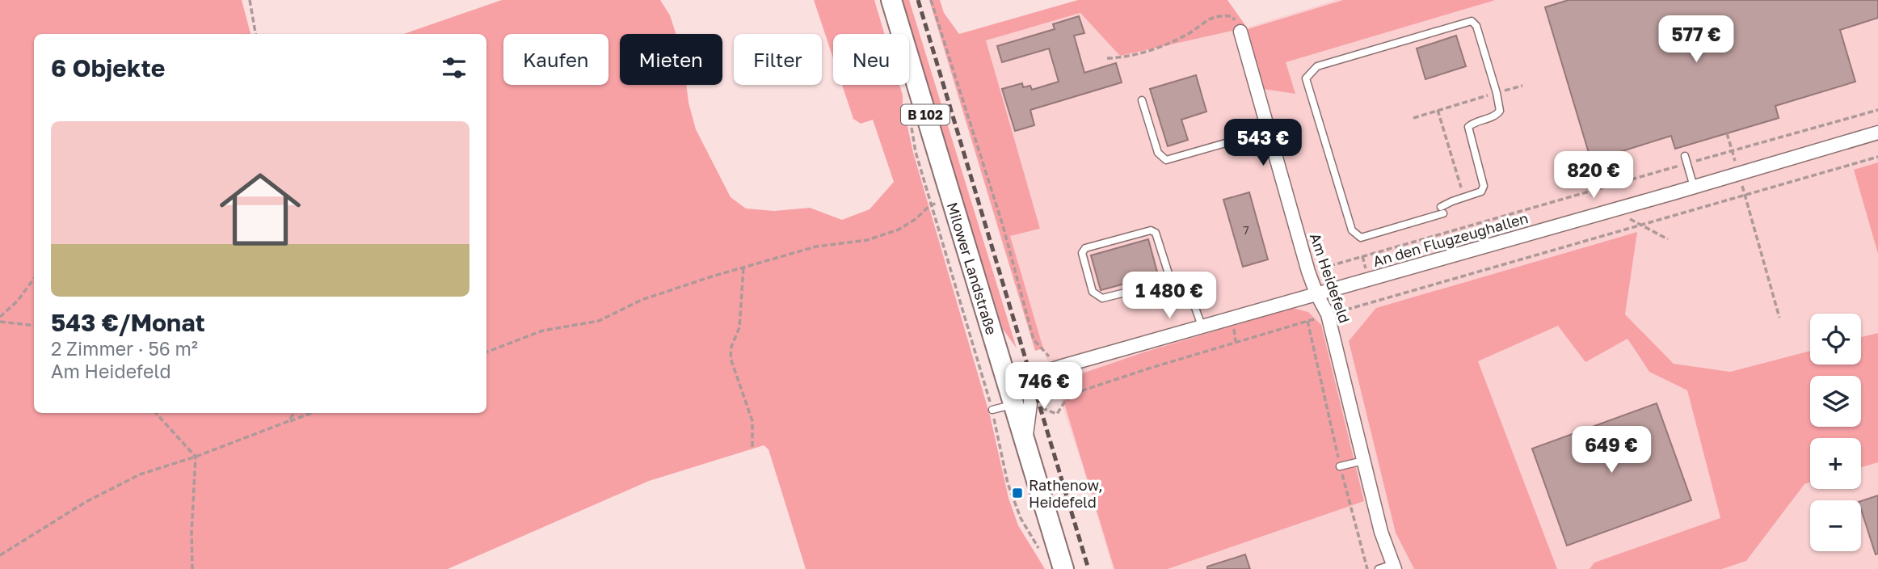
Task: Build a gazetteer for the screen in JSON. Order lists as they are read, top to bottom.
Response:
{
  "streets": {
    "main road": ["B 102", "Milower Landstraße"],
    "street": ["An den Flugzeughallen", "Am Heidefeld"]
  },
  "crossings": [
    ["An den Flugzeughallen", "Milower Landstraße"],
    ["An den Flugzeughallen", "Am Heidefeld"]
  ],
  "places": {
    "transit": ["Rathenow, Heidefeld"]
  },
  "house_numbers": ["7"],
  "page": {
    "price": [
      "577 €",
      "543 €",
      "820 €",
      "1 480 €",
      "746 €",
      "649 €"
    ],
    "chip": [
      "Kaufen",
      "Mieten",
      "Filter",
      "Neu"
    ],
    "heading": "6 Objekte",
    "list": [
      {
        "name": "543 €/Monat",
        "note": "2 Zimmer · 56 m² · Am Heidefeld"
      }
    ],
    "map_buttons": ["+", "−"]
  }
}
